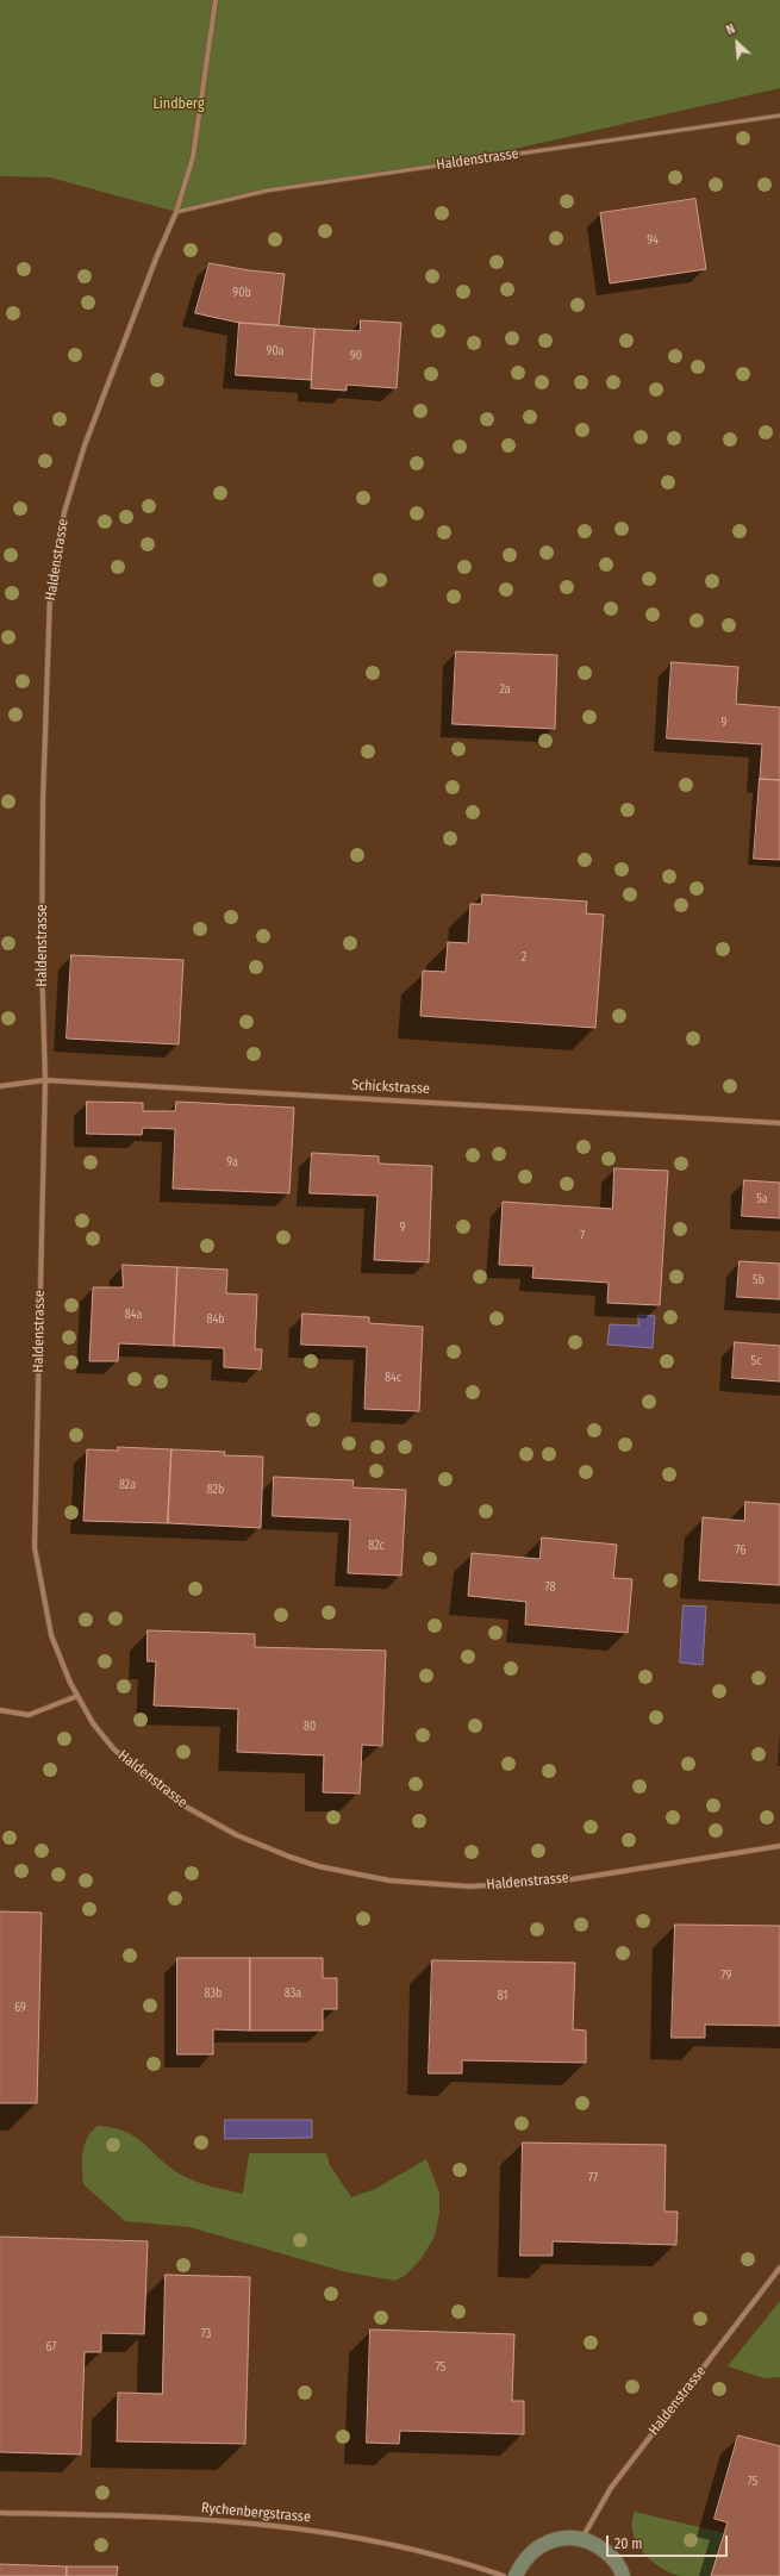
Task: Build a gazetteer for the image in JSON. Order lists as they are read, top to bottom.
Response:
{
  "streets": {
    "street": ["Haldenstrasse", "Schickstrasse", "Rychenbergstrasse"]
  },
  "crossings": [
    ["Haldenstrasse", "Schickstrasse"]
  ],
  "parks": ["Lindberg"],
  "house_numbers": [
    "94",
    "90b",
    "90a",
    "90",
    "2a",
    "9",
    "2",
    "9a",
    "5a",
    "9",
    "7",
    "5b",
    "84a",
    "84b",
    "5c",
    "84c",
    "82a",
    "82b",
    "82c",
    "76",
    "78",
    "80",
    "79",
    "83b",
    "83a",
    "81",
    "69",
    "77",
    "73",
    "67",
    "75",
    "75"
  ],
  "scale_bar": "20 m",
  "north": "top left"
}
